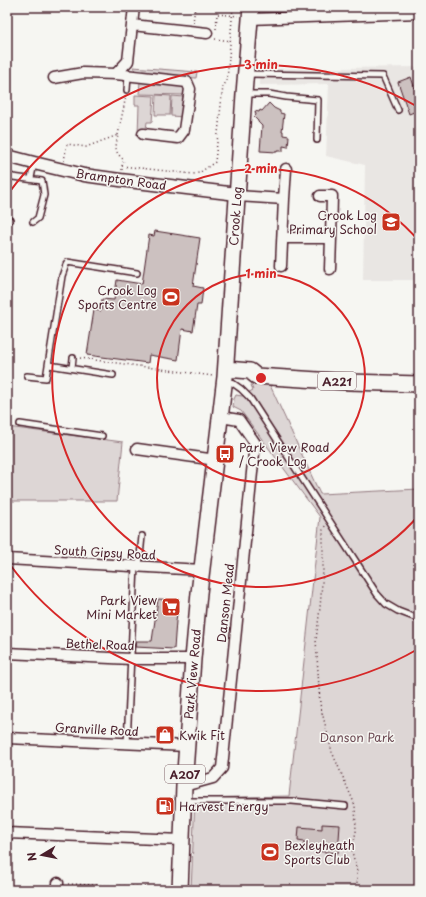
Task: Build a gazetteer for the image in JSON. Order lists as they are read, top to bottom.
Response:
{
  "streets": {
    "main road": [
      "Crook Log",
      "A221",
      "Park View Road",
      "A207"
    ],
    "street": [
      "Brampton Road",
      "South Gipsy Road",
      "Danson Mead",
      "Bethel Road",
      "Granville Road"
    ]
  },
  "crossings": [
    ["Brampton Road", "Crook Log"],
    ["Crook Log", "A221"],
    ["Crook Log", "Park View Road"],
    ["A221", "Park View Road"],
    ["South Gipsy Road", "Park View Road"],
    ["Danson Mead", "Park View Road"],
    ["Bethel Road", "Park View Road"],
    ["Park View Road", "Granville Road"]
  ],
  "parks": ["Danson Park"],
  "places": {
    "school or university": ["Crook Log Primary School"],
    "sports": ["Crook Log Sports Centre", "Bexleyheath Sports Club"],
    "bus stop": ["Park View Road / Crook Log"],
    "supermarket": ["Park View Mini Market"],
    "shop": ["Kwik Fit"],
    "fuel station": ["Harvest Energy"]
  },
  "north": "left",
  "rings": ["3 min", "2 min", "1 min"]
}
